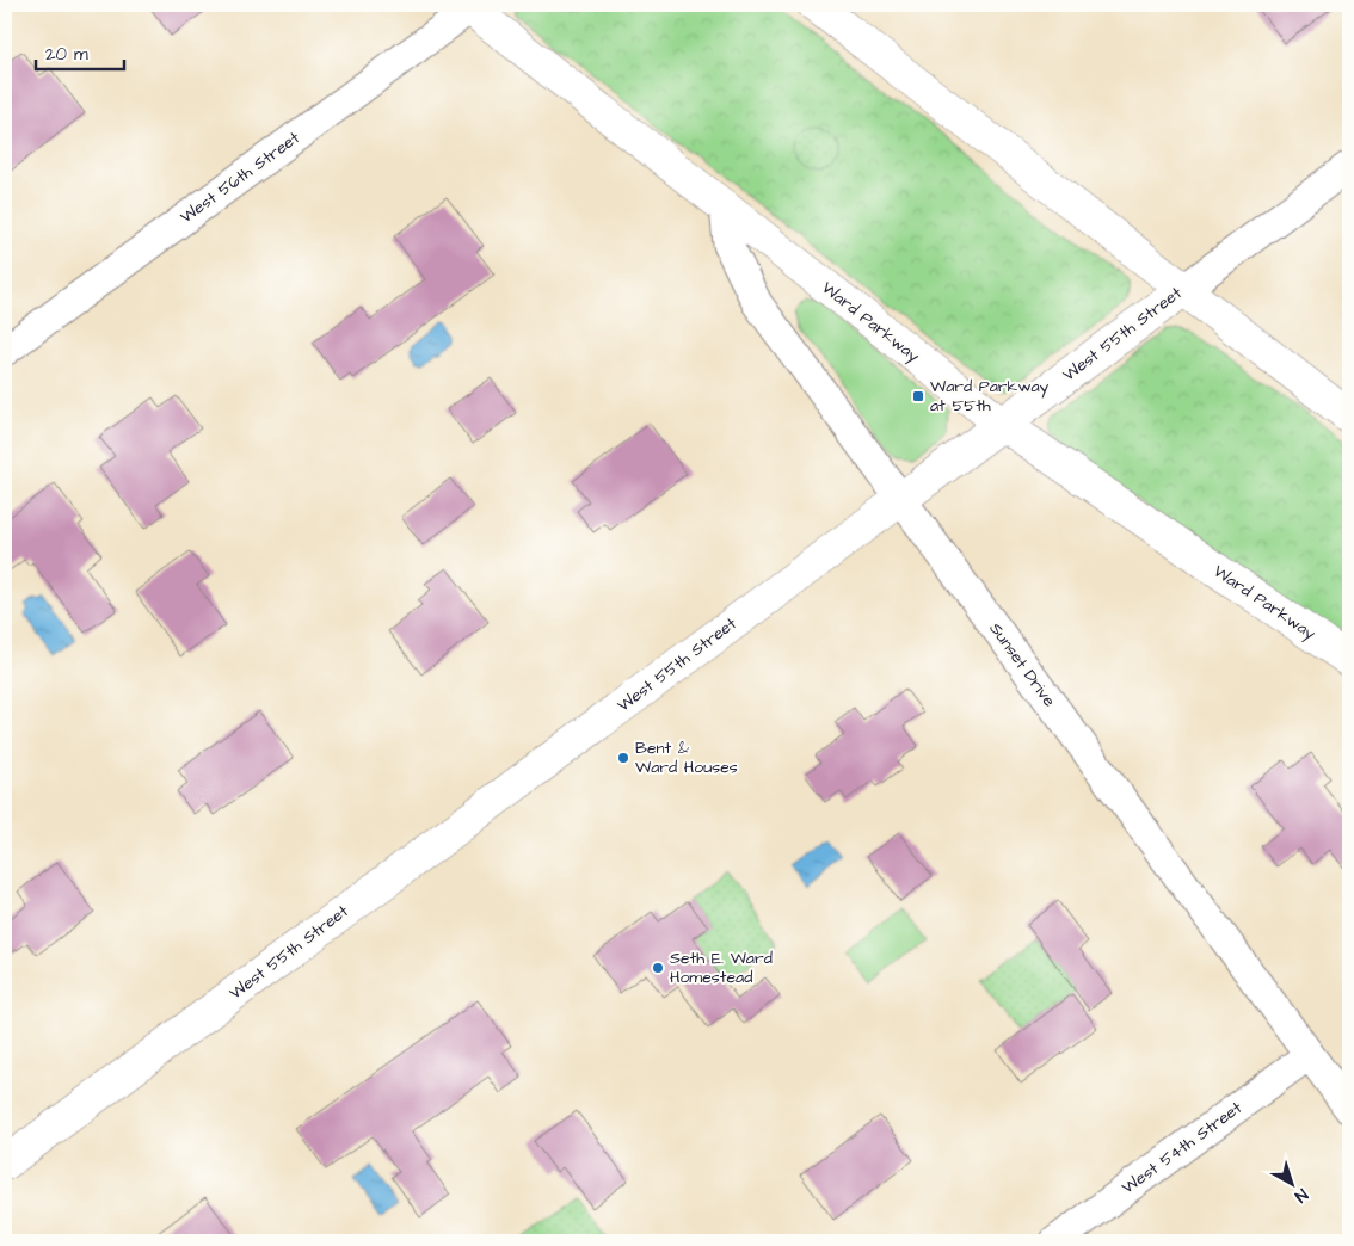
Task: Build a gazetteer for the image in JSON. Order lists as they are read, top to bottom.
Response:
{
  "streets": {
    "main road": ["Ward Parkway", "West 55th Street"],
    "street": ["West 56th Street", "Sunset Drive", "West 54th Street"]
  },
  "crossings": [
    ["West 56th Street", "Ward Parkway"],
    ["Ward Parkway", "West 55th Street"],
    ["Ward Parkway", "Sunset Drive"],
    ["West 55th Street", "Sunset Drive"],
    ["Sunset Drive", "West 54th Street"]
  ],
  "places": {
    "transit": ["Ward Parkway at 55th"],
    "other": ["Bent & Ward Houses", "Seth E. Ward Homestead"]
  },
  "scale_bar": "20 m",
  "north": "bottom right"
}
